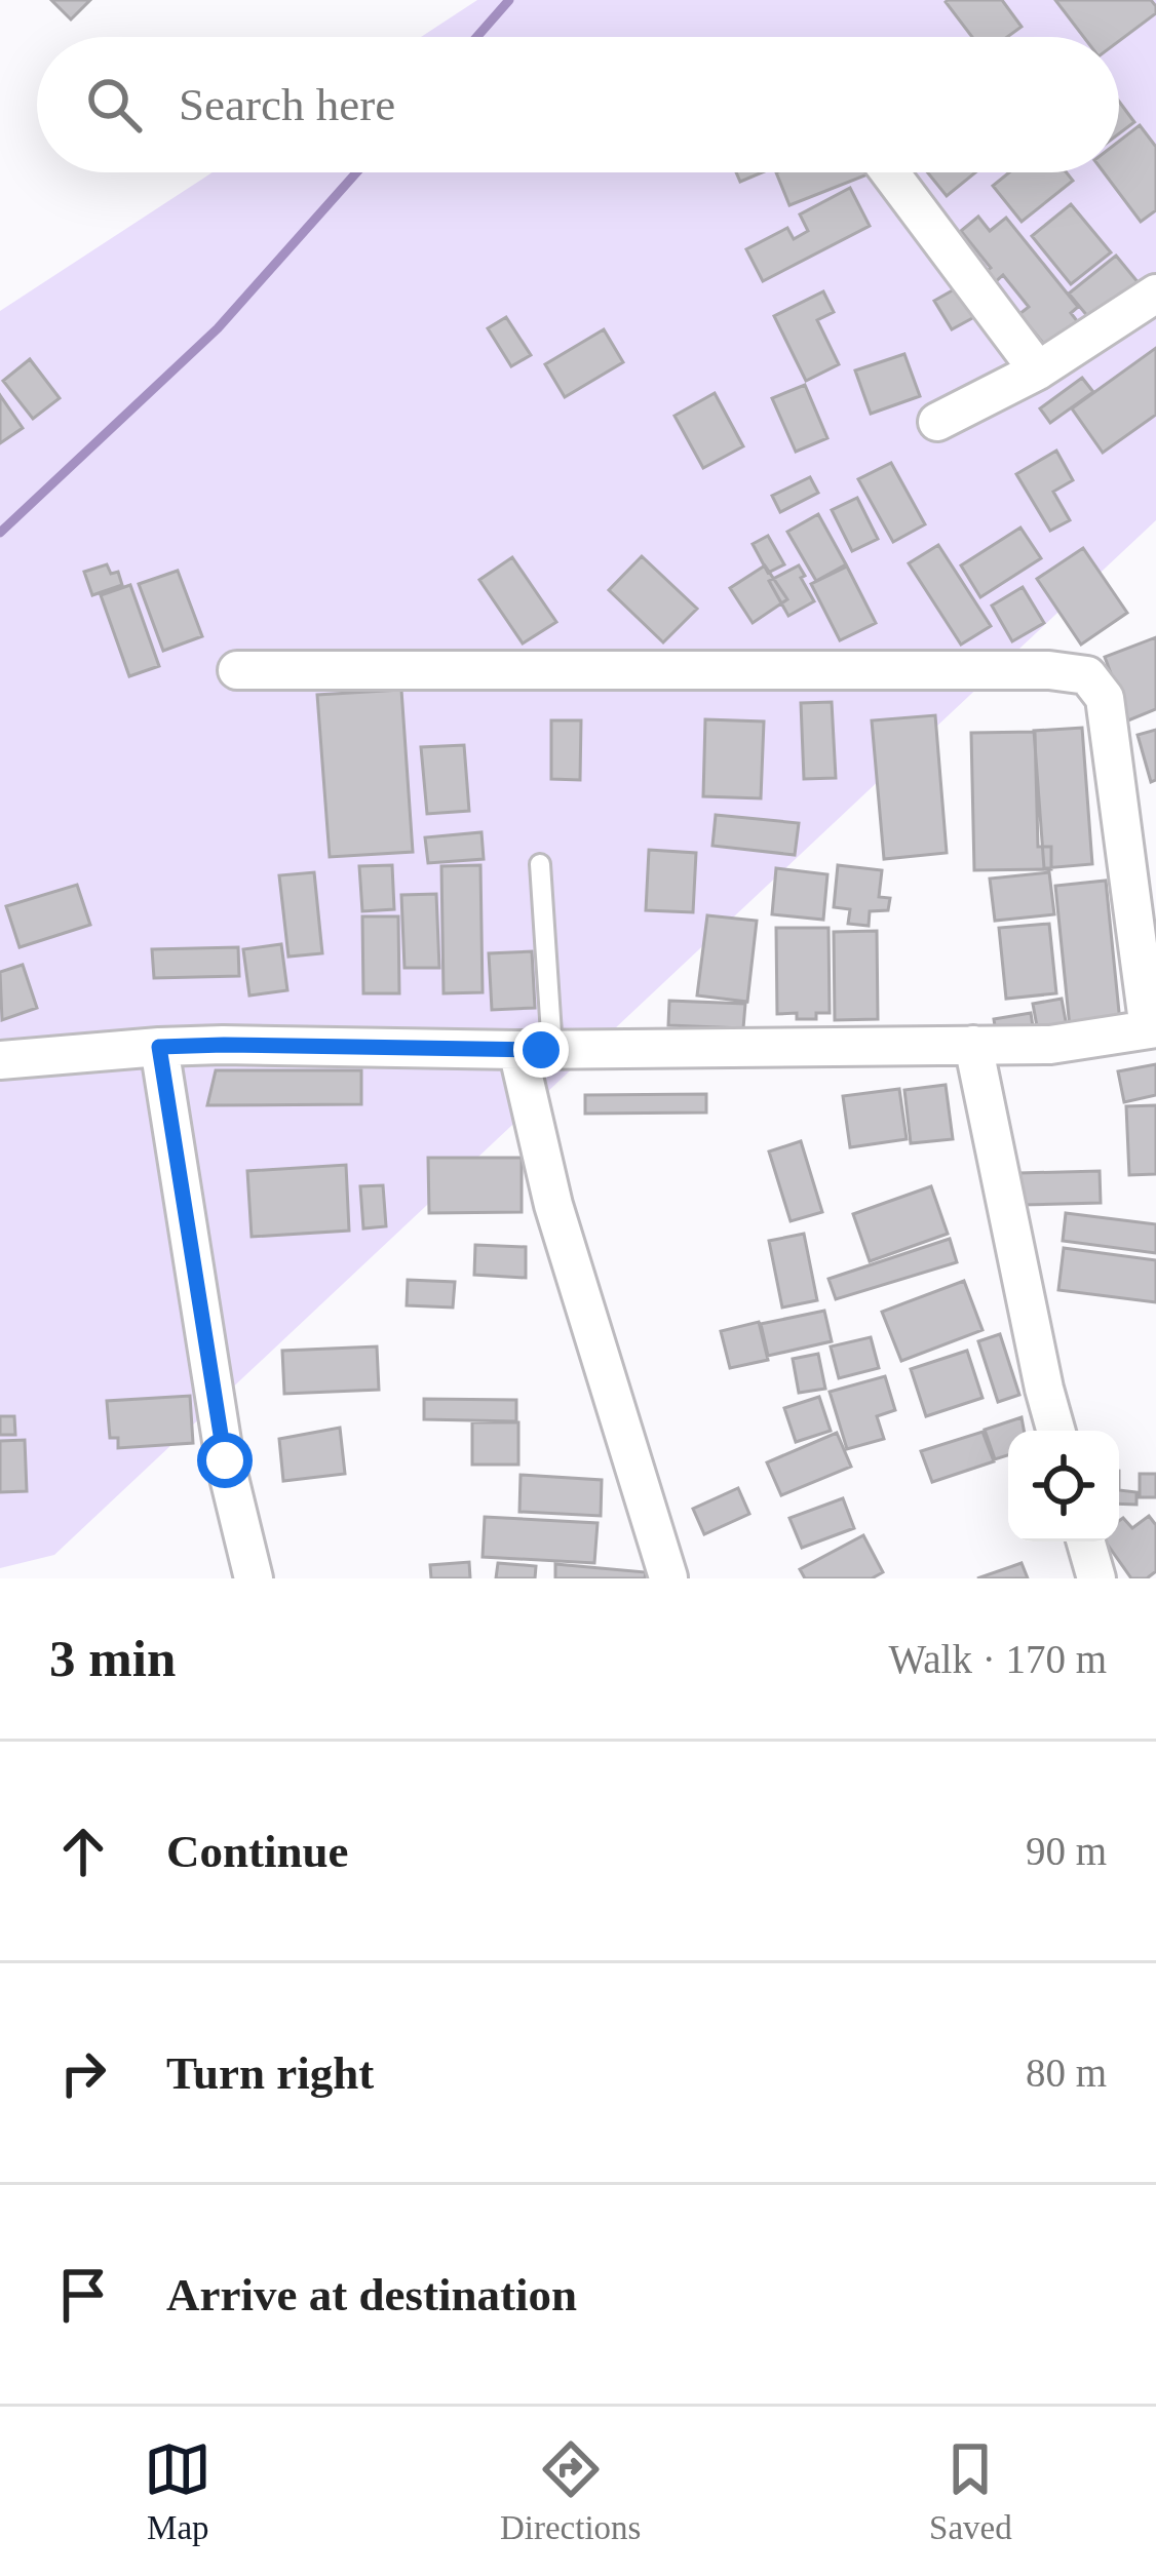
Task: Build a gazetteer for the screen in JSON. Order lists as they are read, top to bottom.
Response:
{
  "page": {
    "search": "Search here",
    "heading": ["3 min", "Walk · 170 m"],
    "list": [
      ["Continue", "90 m"],
      ["Turn right", "80 m"],
      "Arrive at destination"
    ],
    "nav": ["Map", "Directions", "Saved"]
  }
}
